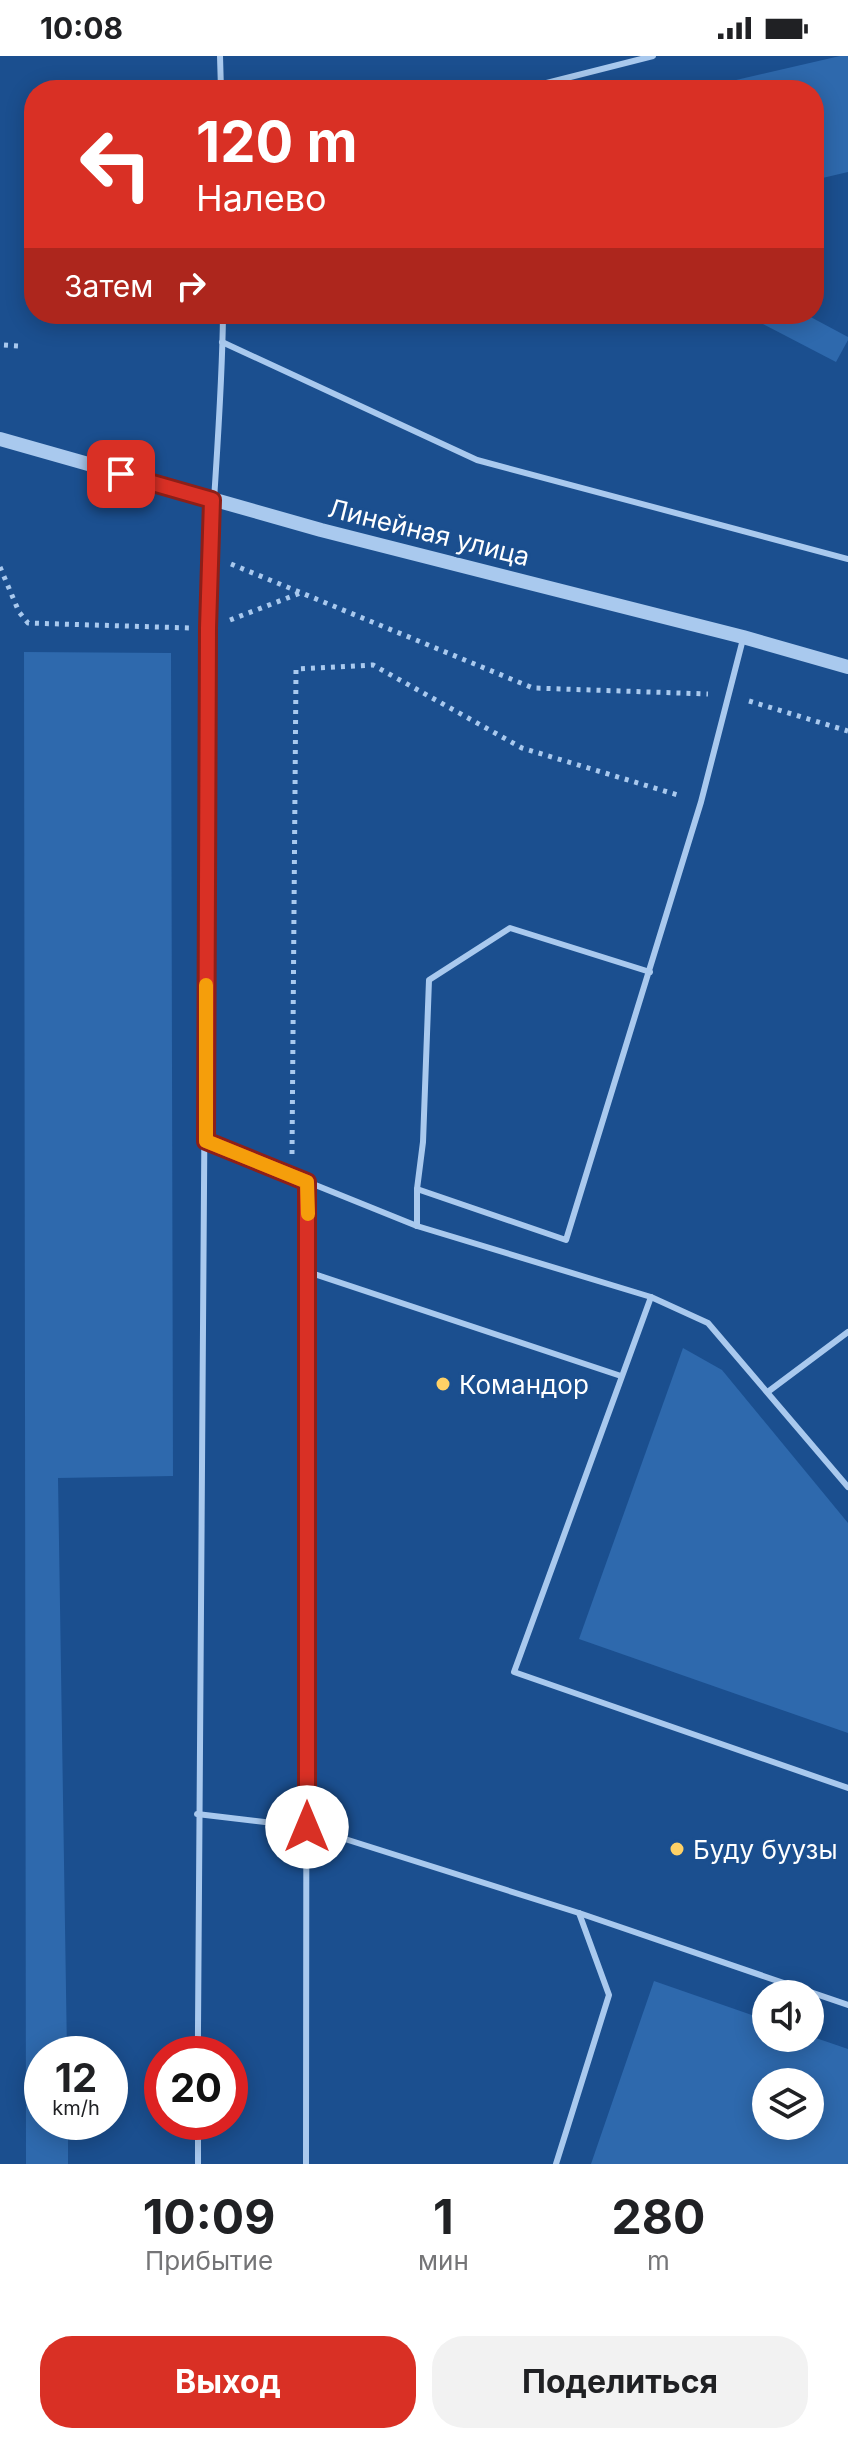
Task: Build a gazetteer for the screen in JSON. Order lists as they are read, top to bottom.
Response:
{
  "streets": {
    "street": ["Линейная улица"]
  },
  "places": ["Командор", "Буду буузы"],
  "page": {
    "status": "10:08",
    "turn": ["120 m", "Налево"],
    "then": "Затем",
    "speed": "12 km/h",
    "limit": "20",
    "eta": [
      "10:09",
      "Прибытие",
      "1",
      "мин",
      "280",
      "m"
    ],
    "buttons": ["Выход", "Поделиться"]
  }
}
